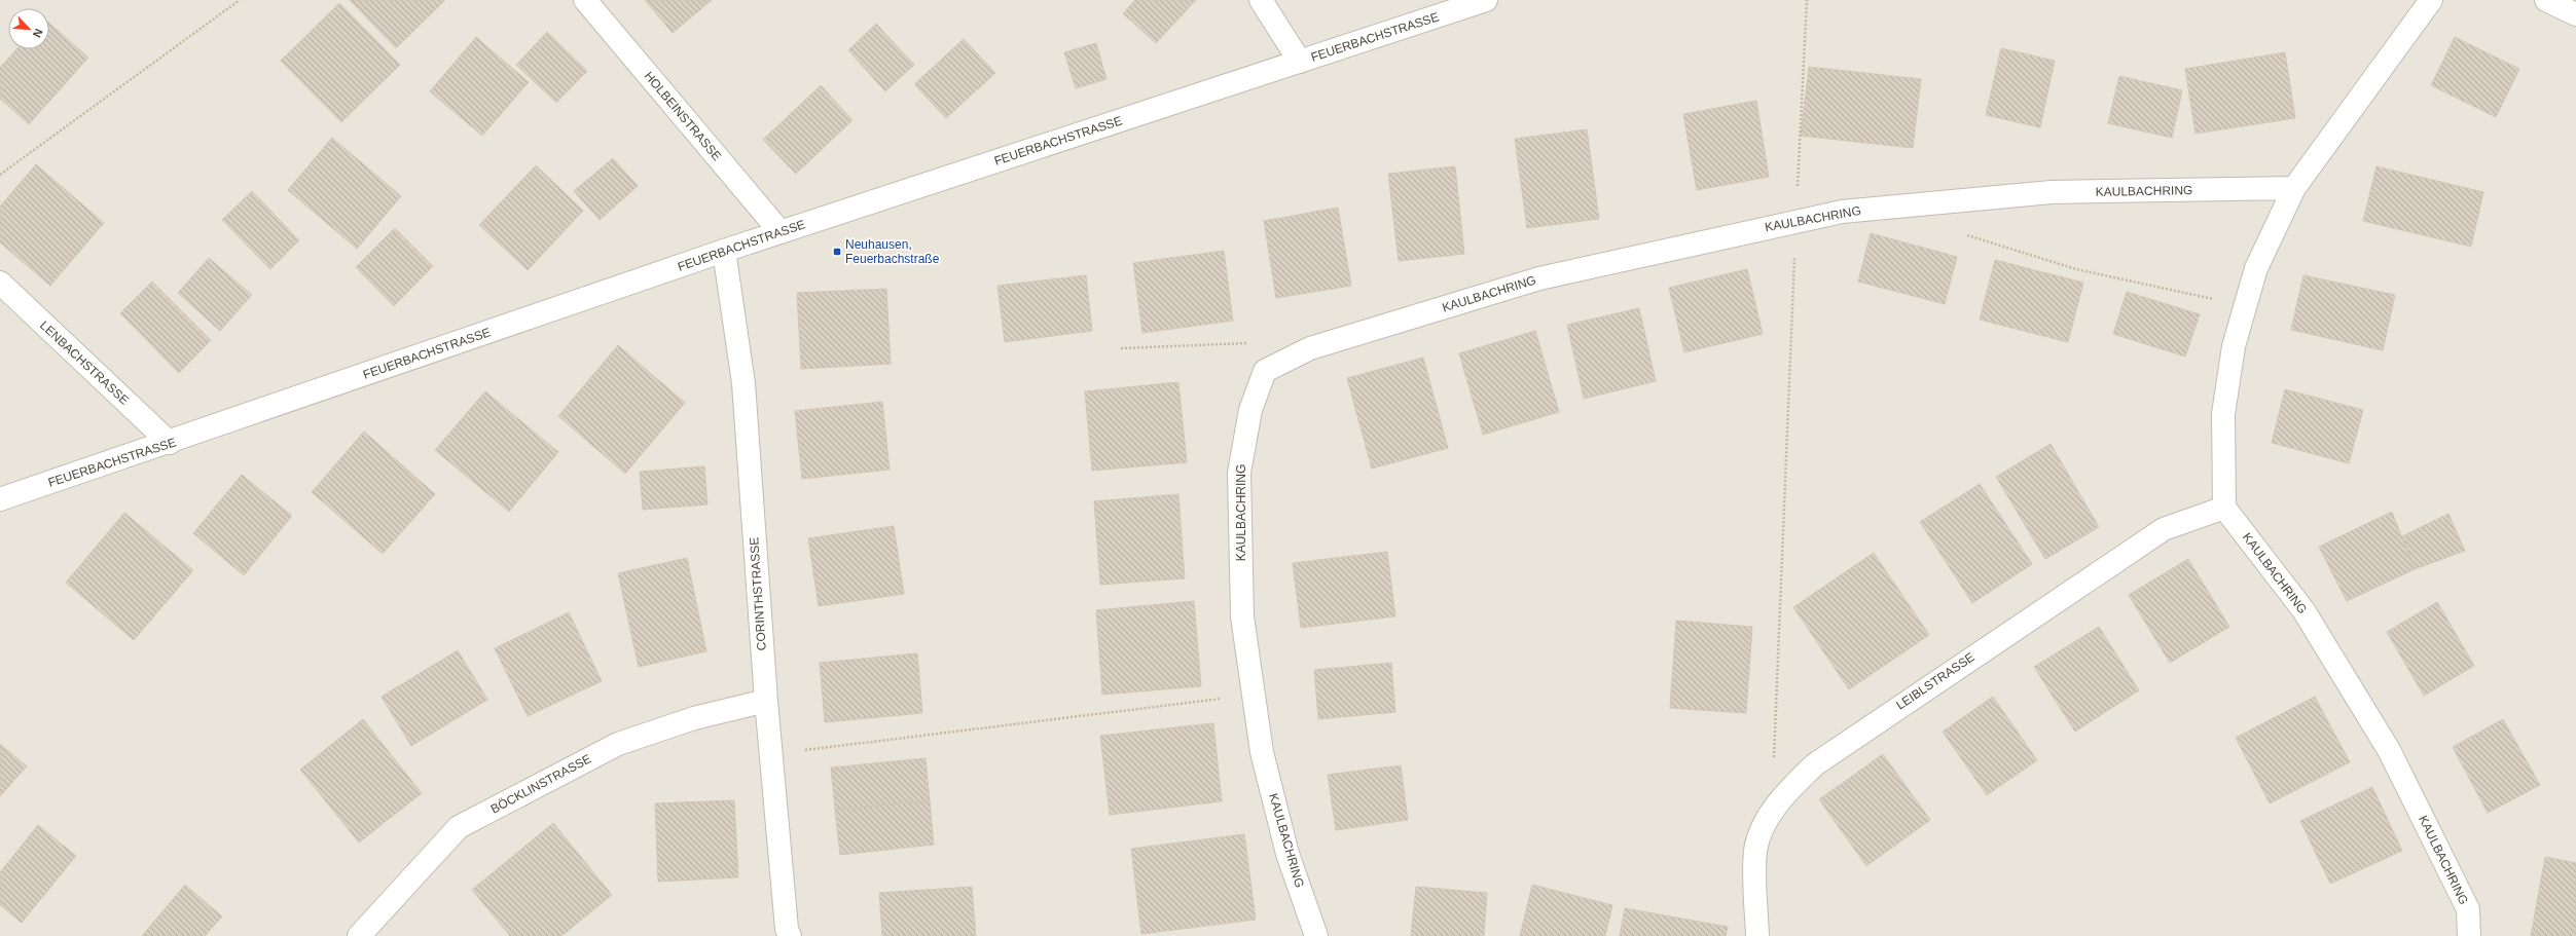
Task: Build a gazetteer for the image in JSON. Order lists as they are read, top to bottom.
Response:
{
  "streets": {
    "street": [
      "FEUERBACHSTRASSE",
      "HOLBEINSTRASSE",
      "KAULBACHRING",
      "LENBACHSTRASSE",
      "CORINTHSTRASSE",
      "LEIBLSTRASSE",
      "BÖCKLINSTRASSE"
    ]
  },
  "crossings": [
    ["FEUERBACHSTRASSE", "HOLBEINSTRASSE"],
    ["FEUERBACHSTRASSE", "LENBACHSTRASSE"],
    ["FEUERBACHSTRASSE", "CORINTHSTRASSE"],
    ["KAULBACHRING", "LEIBLSTRASSE"],
    ["CORINTHSTRASSE", "BÖCKLINSTRASSE"]
  ],
  "places": {
    "transit": ["Neuhausen, Feuerbachstraße"]
  },
  "north": "bottom right"
}
